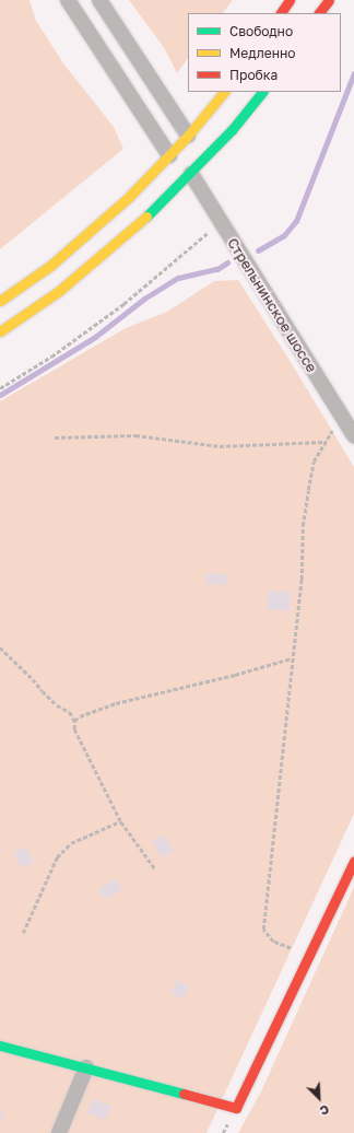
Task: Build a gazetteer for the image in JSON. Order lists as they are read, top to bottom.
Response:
{
  "streets": {
    "main road": ["Стрельнинское шоссе"]
  },
  "legend": ["Свободно", "Медленно", "Пробка"],
  "north": "bottom right"
}
